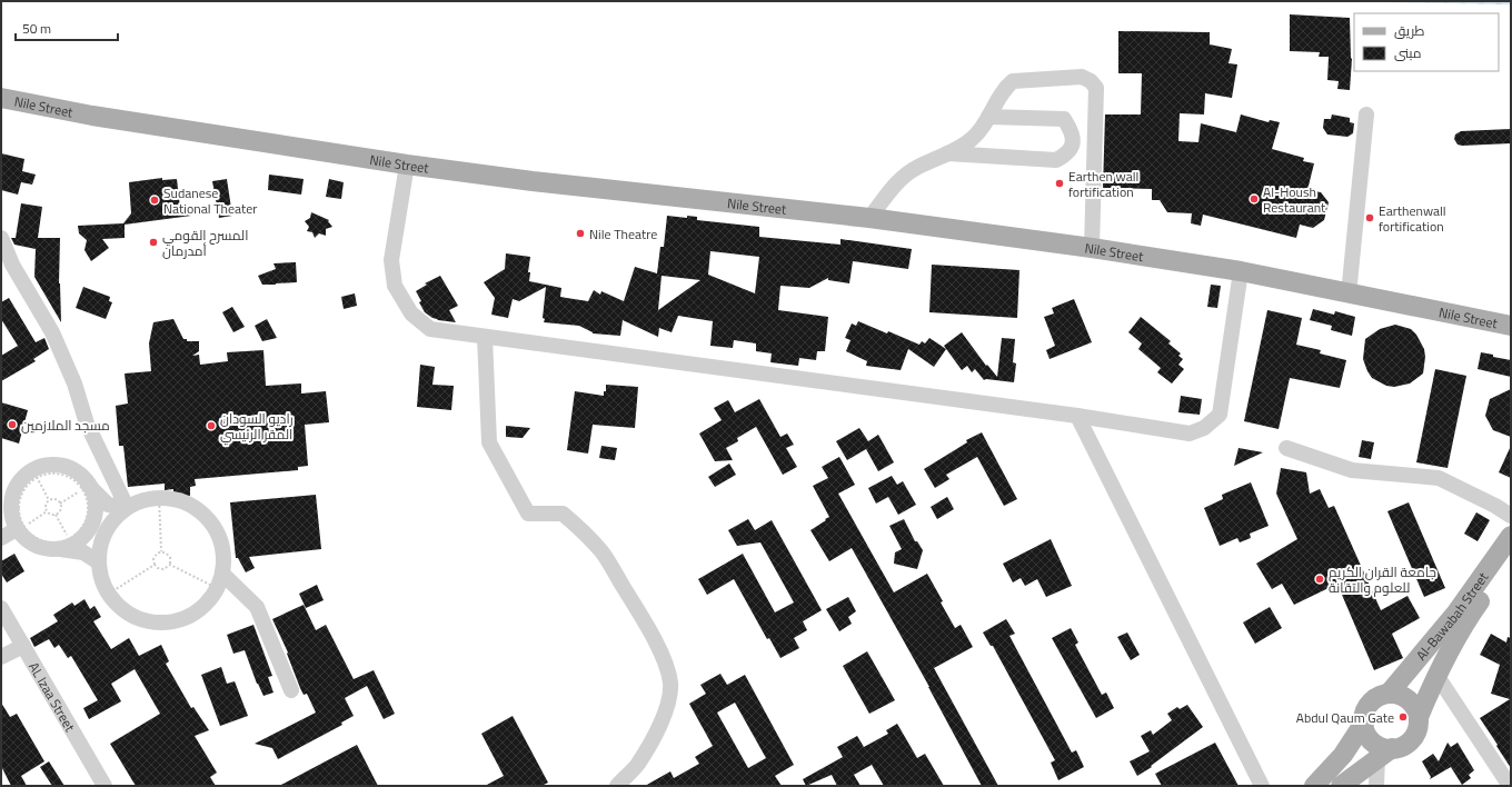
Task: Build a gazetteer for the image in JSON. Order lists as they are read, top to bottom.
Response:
{
  "streets": {
    "main road": ["Nile Street", "Al-Bawabah Street"],
    "street": ["AL Izaa Street"]
  },
  "places": [
    "Earthen wall fortification",
    "Al-Housh Restaurant",
    "Sudanese National Theater",
    "Earthenwall fortification",
    "Nile Theatre",
    "المسرح القومي أمدرمان",
    "مسجد الملازمين",
    "راديو السودان المقر الرئيسي",
    "جامعة القران الكريم للعلوم والتقانة",
    "Abdul Qaum Gate"
  ],
  "legend": ["طريق", "مبنى"],
  "scale_bar": "50 m"
}
